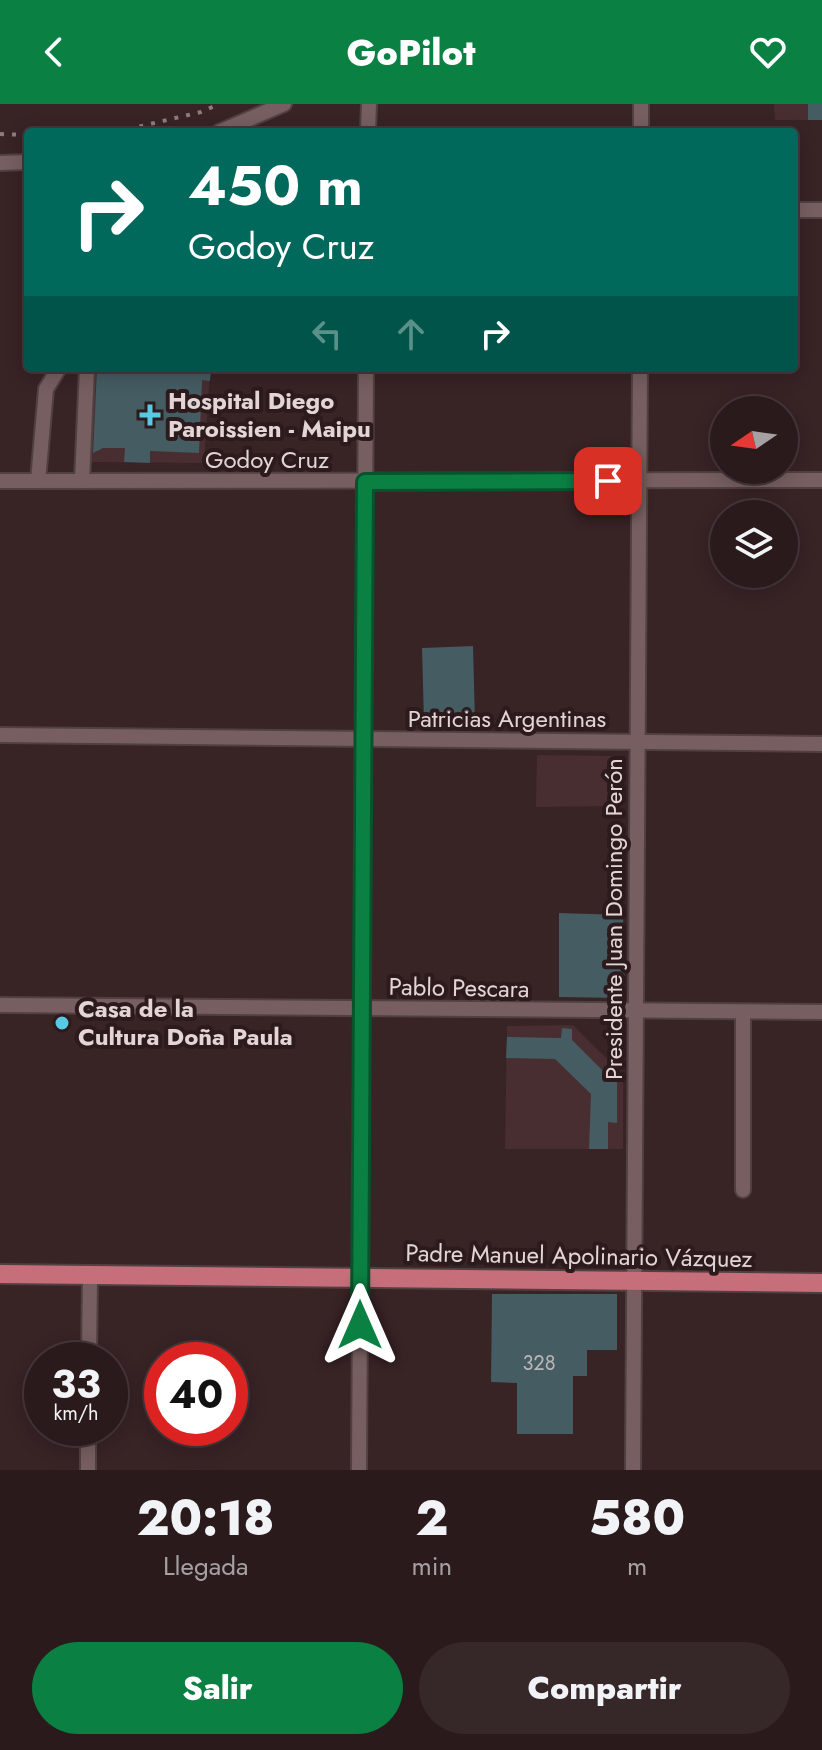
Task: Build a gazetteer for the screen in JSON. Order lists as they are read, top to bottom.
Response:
{
  "streets": {
    "main road": ["Padre Manuel Apolinario Vázquez"],
    "street": [
      "Godoy Cruz",
      "Patricias Argentinas",
      "Presidente Juan Domingo Perón",
      "Pablo Pescara"
    ]
  },
  "crossings": [
    ["Godoy Cruz", "Presidente Juan Domingo Perón"],
    ["Patricias Argentinas", "Presidente Juan Domingo Perón"],
    ["Presidente Juan Domingo Perón", "Pablo Pescara"],
    ["Presidente Juan Domingo Perón", "Padre Manuel Apolinario Vázquez"]
  ],
  "places": {
    "health": ["Hospital Diego Paroissien - Maipu"],
    "other": ["Casa de la Cultura Doña Paula"]
  },
  "house_numbers": ["328"],
  "north": "left",
  "page": {
    "header": "GoPilot",
    "turn": ["450 m", "Godoy Cruz"],
    "speed": "33 km/h",
    "limit": "40",
    "eta": [
      "20:18",
      "Llegada",
      "2",
      "min",
      "580",
      "m"
    ],
    "buttons": ["Salir", "Compartir"]
  }
}
